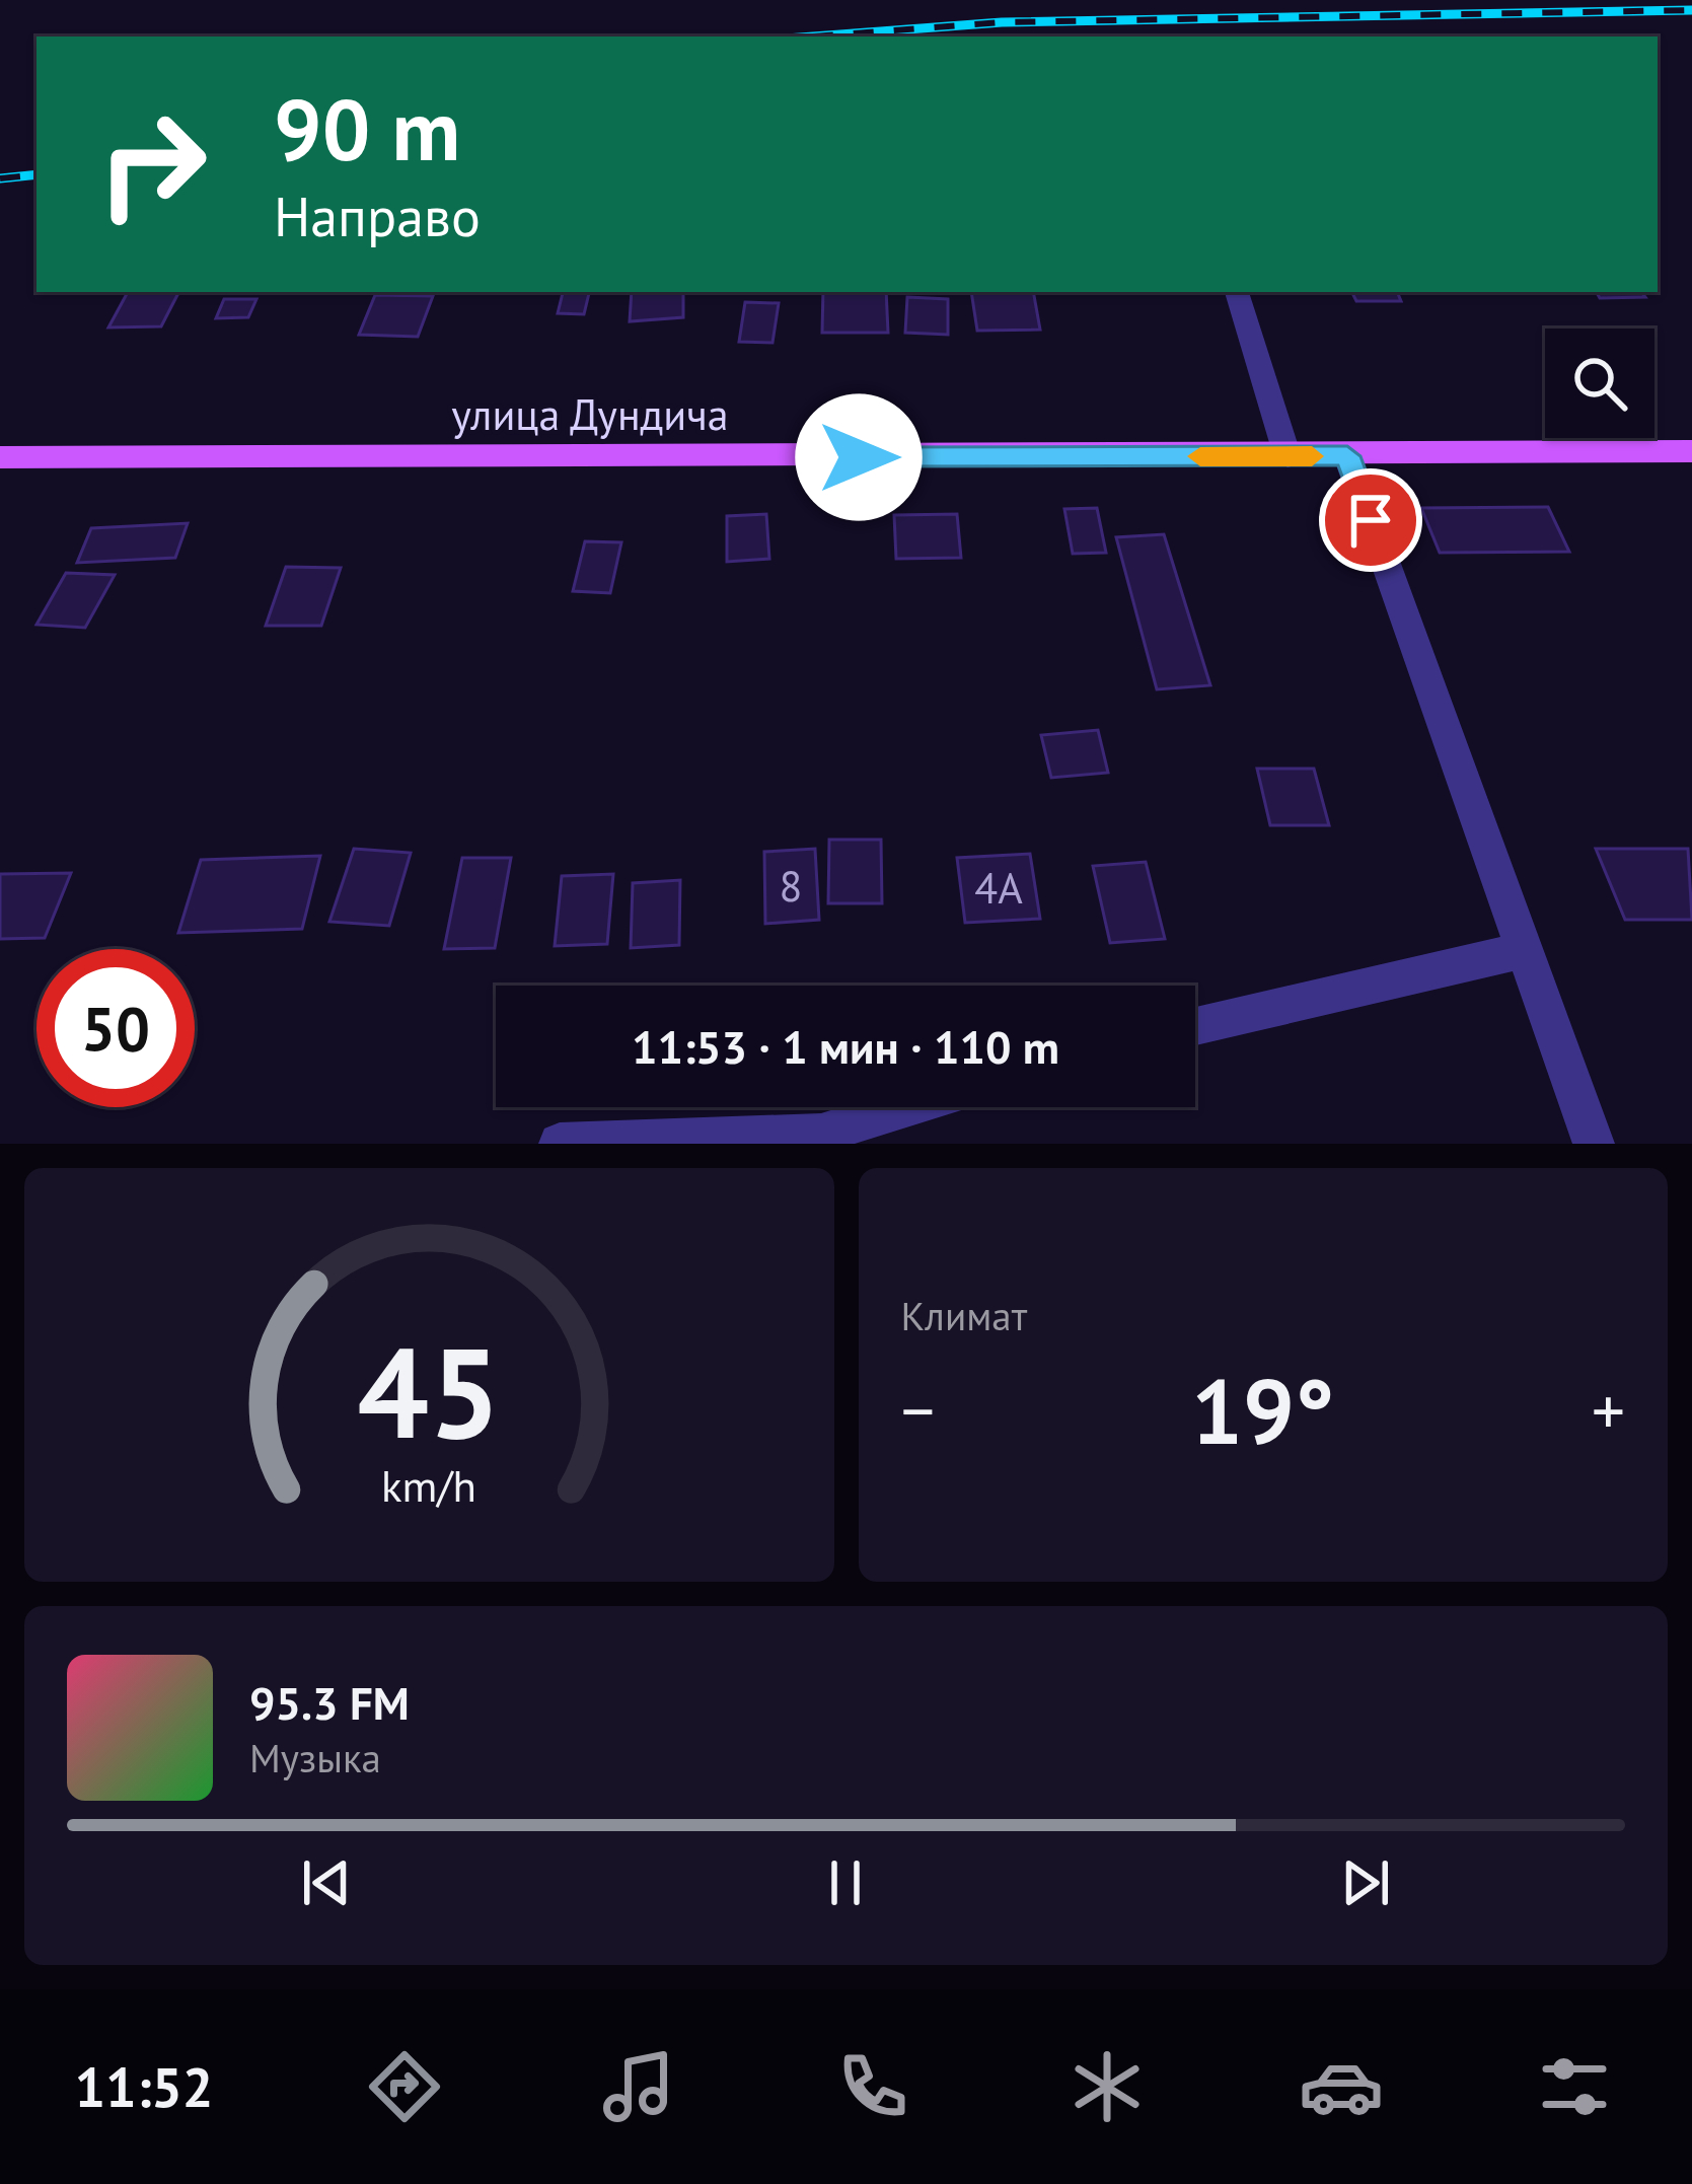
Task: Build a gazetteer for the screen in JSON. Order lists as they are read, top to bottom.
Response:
{
  "streets": {
    "main road": ["улица Дундича"]
  },
  "house_numbers": ["8", "4А"],
  "page": {
    "turn": ["90 m", "Направо"],
    "limit": "50",
    "trip": "11:53 · 1 мин · 110 m",
    "tile": "Климат",
    "heat": ["−", "19°", "+"],
    "song": ["95.3 FM", "Музыка"],
    "tabs": "11:52",
    "gauge": ["45", "km/h"]
  }
}
